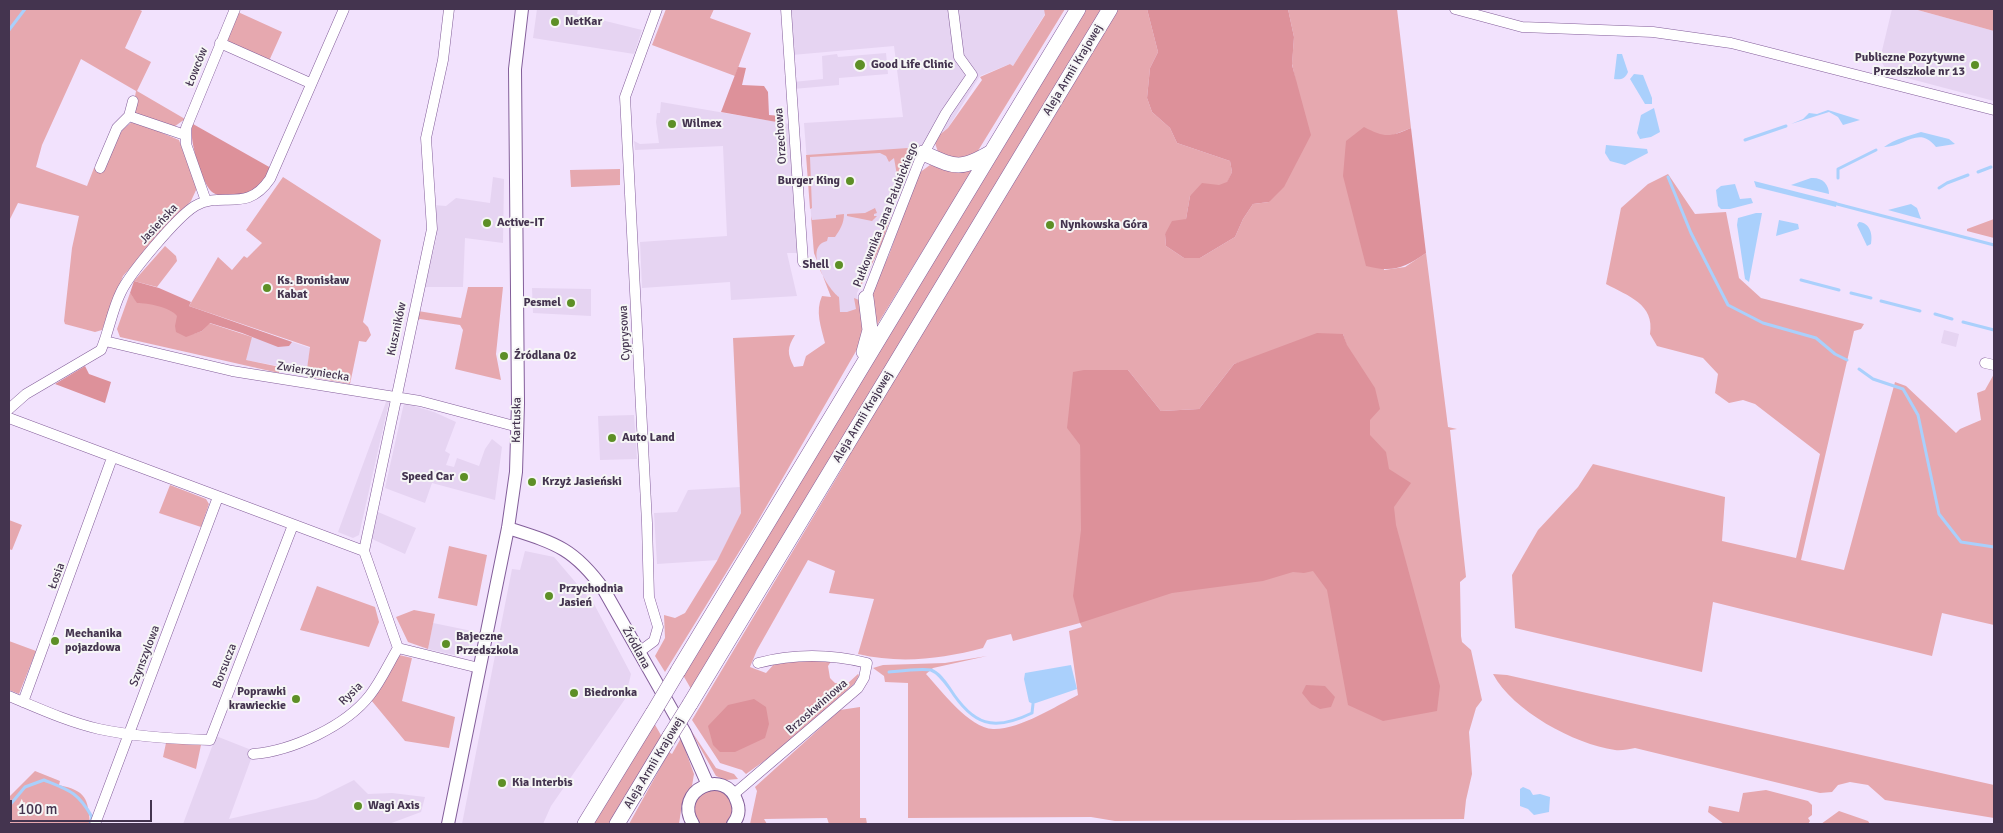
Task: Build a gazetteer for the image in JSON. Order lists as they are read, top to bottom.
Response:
{
  "streets": {
    "main road": ["Aleja Armii Krajowej"],
    "street": [
      "Łowców",
      "Orzechowa",
      "Pułkownika Jana Pałubickiego",
      "Jasieńska",
      "Kuszników",
      "Cyprysowa",
      "Zwierzyniecka",
      "Kartuska",
      "Łosia",
      "Źródlana",
      "Szynszylowa",
      "Borsucza",
      "Rysia",
      "Brzoskwiniowa"
    ]
  },
  "crossings": [
    ["Jasieńska", "Zwierzyniecka"],
    ["Kuszników", "Zwierzyniecka"],
    ["Cyprysowa", "Źródlana"],
    ["Zwierzyniecka", "Kartuska"],
    ["Kartuska", "Źródlana"],
    ["Szynszylowa", "Borsucza"]
  ],
  "places": [
    "NetKar",
    "Good Life Clinic",
    "Publiczne Pozytywne Przedszkole nr 13",
    "Wilmex",
    "Burger King",
    "Active-IT",
    "Nynkowska Góra",
    "Shell",
    "Ks. Bronisław Kabat",
    "Pesmel",
    "Źródlana 02",
    "Auto Land",
    "Speed Car",
    "Krzyż Jasieński",
    "Przychodnia Jasień",
    "Mechanika pojazdowa",
    "Bajeczne Przedszkola",
    "Biedronka",
    "Poprawki krawieckie",
    "Kia Interbis",
    "Wagi Axis"
  ],
  "scale_bar": "100 m"
}
